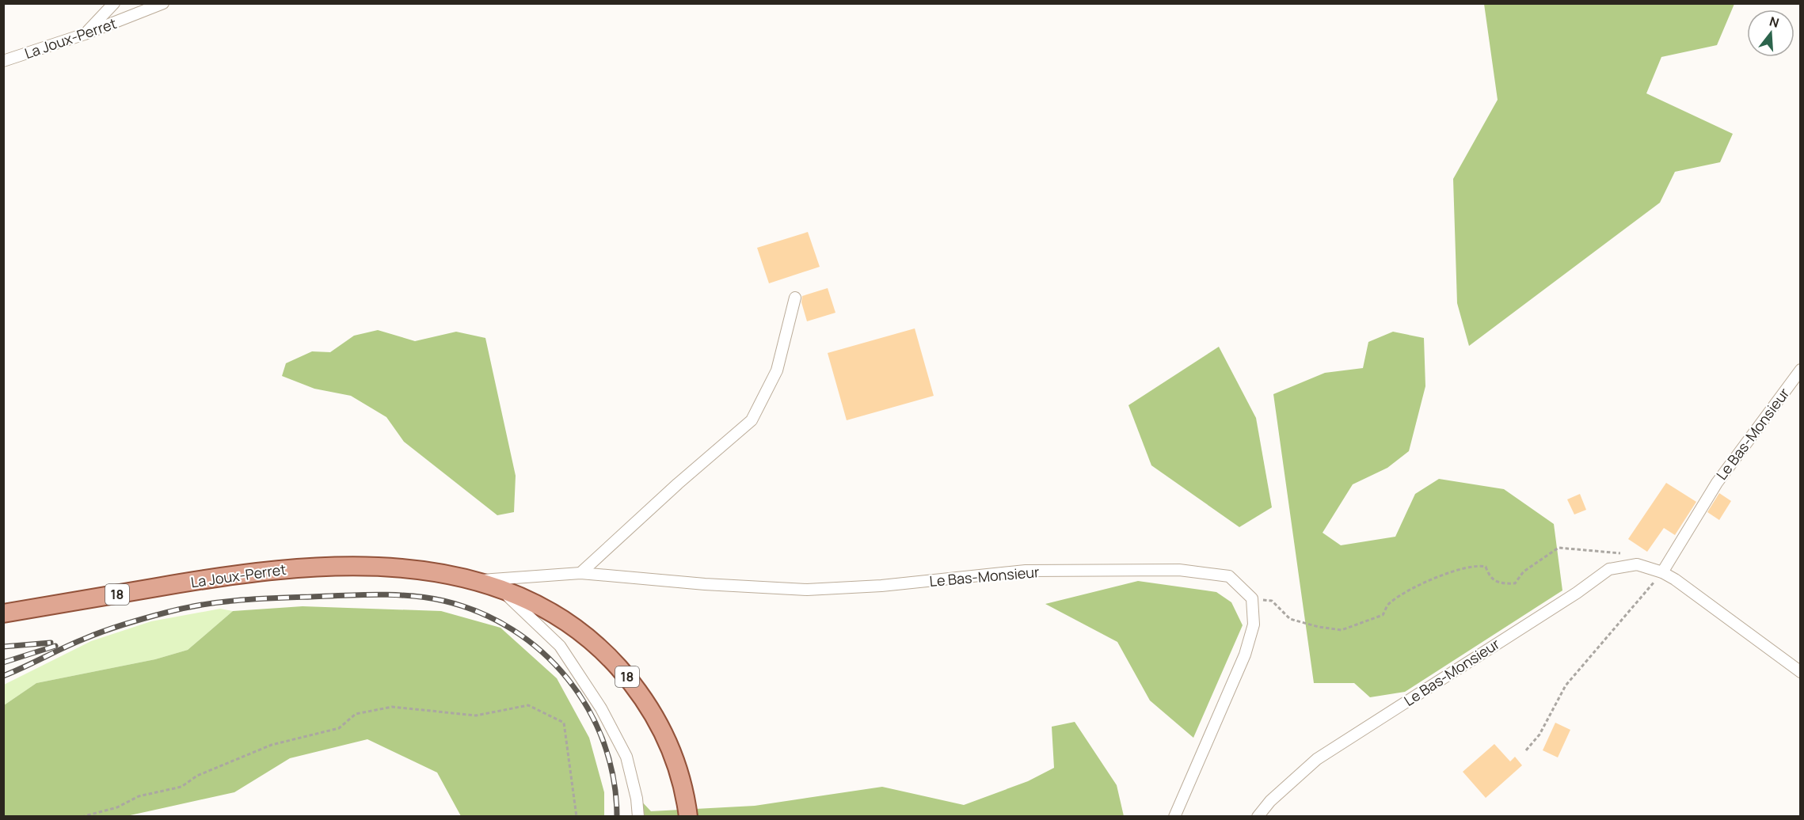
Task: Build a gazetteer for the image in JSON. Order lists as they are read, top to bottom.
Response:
{
  "streets": {
    "main road": ["La Joux-Perret", "18"],
    "street": ["Le Bas-Monsieur"]
  },
  "crossings": [
    ["La Joux-Perret", "Le Bas-Monsieur"],
    ["La Joux-Perret", "18"],
    ["Le Bas-Monsieur", "18"]
  ],
  "north": "top"
}
